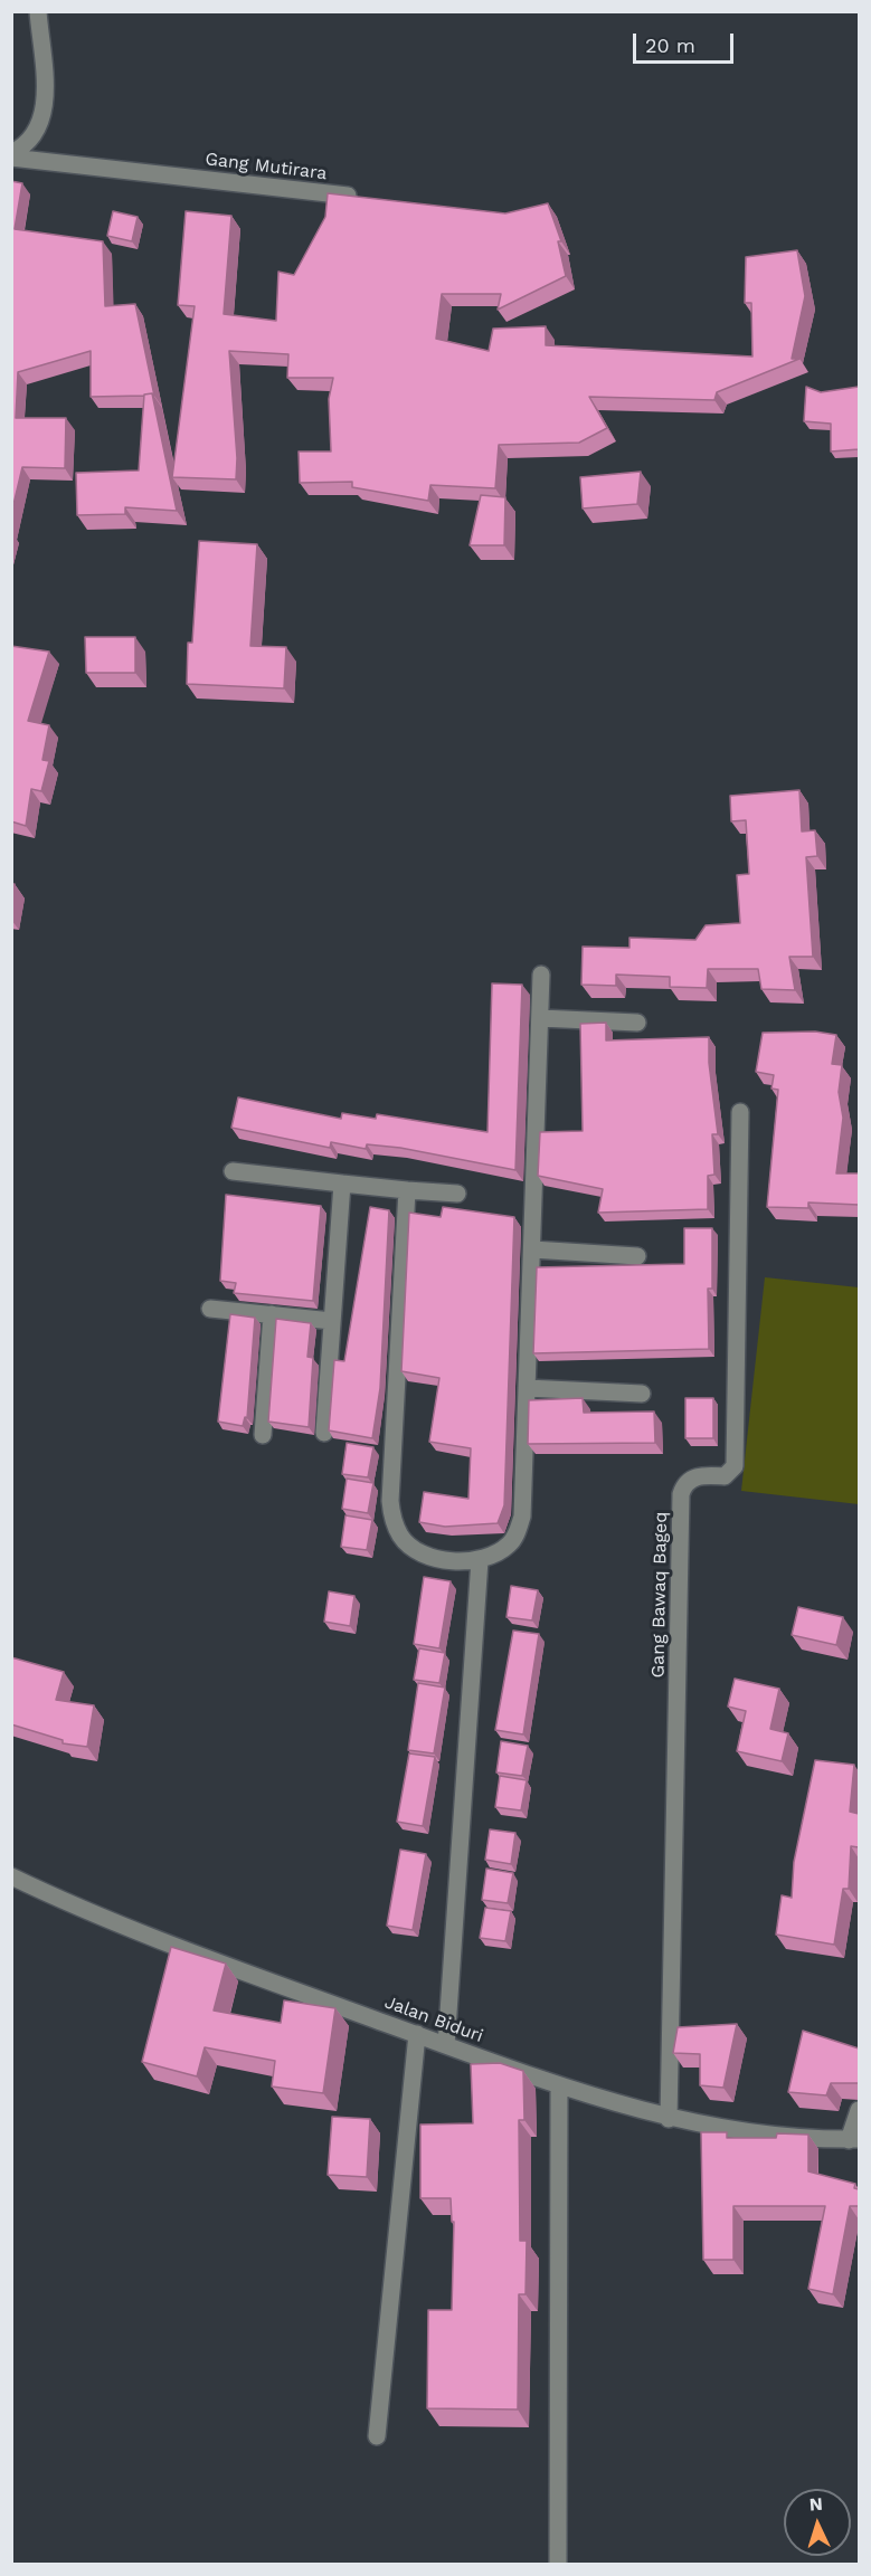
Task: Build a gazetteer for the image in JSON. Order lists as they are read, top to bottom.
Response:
{
  "streets": {
    "street": ["Gang Mutirara", "Gang Bawaq Bageq", "Jalan Biduri"]
  },
  "crossings": [
    ["Gang Bawaq Bageq", "Jalan Biduri"]
  ],
  "scale_bar": "20 m",
  "north": "top"
}
